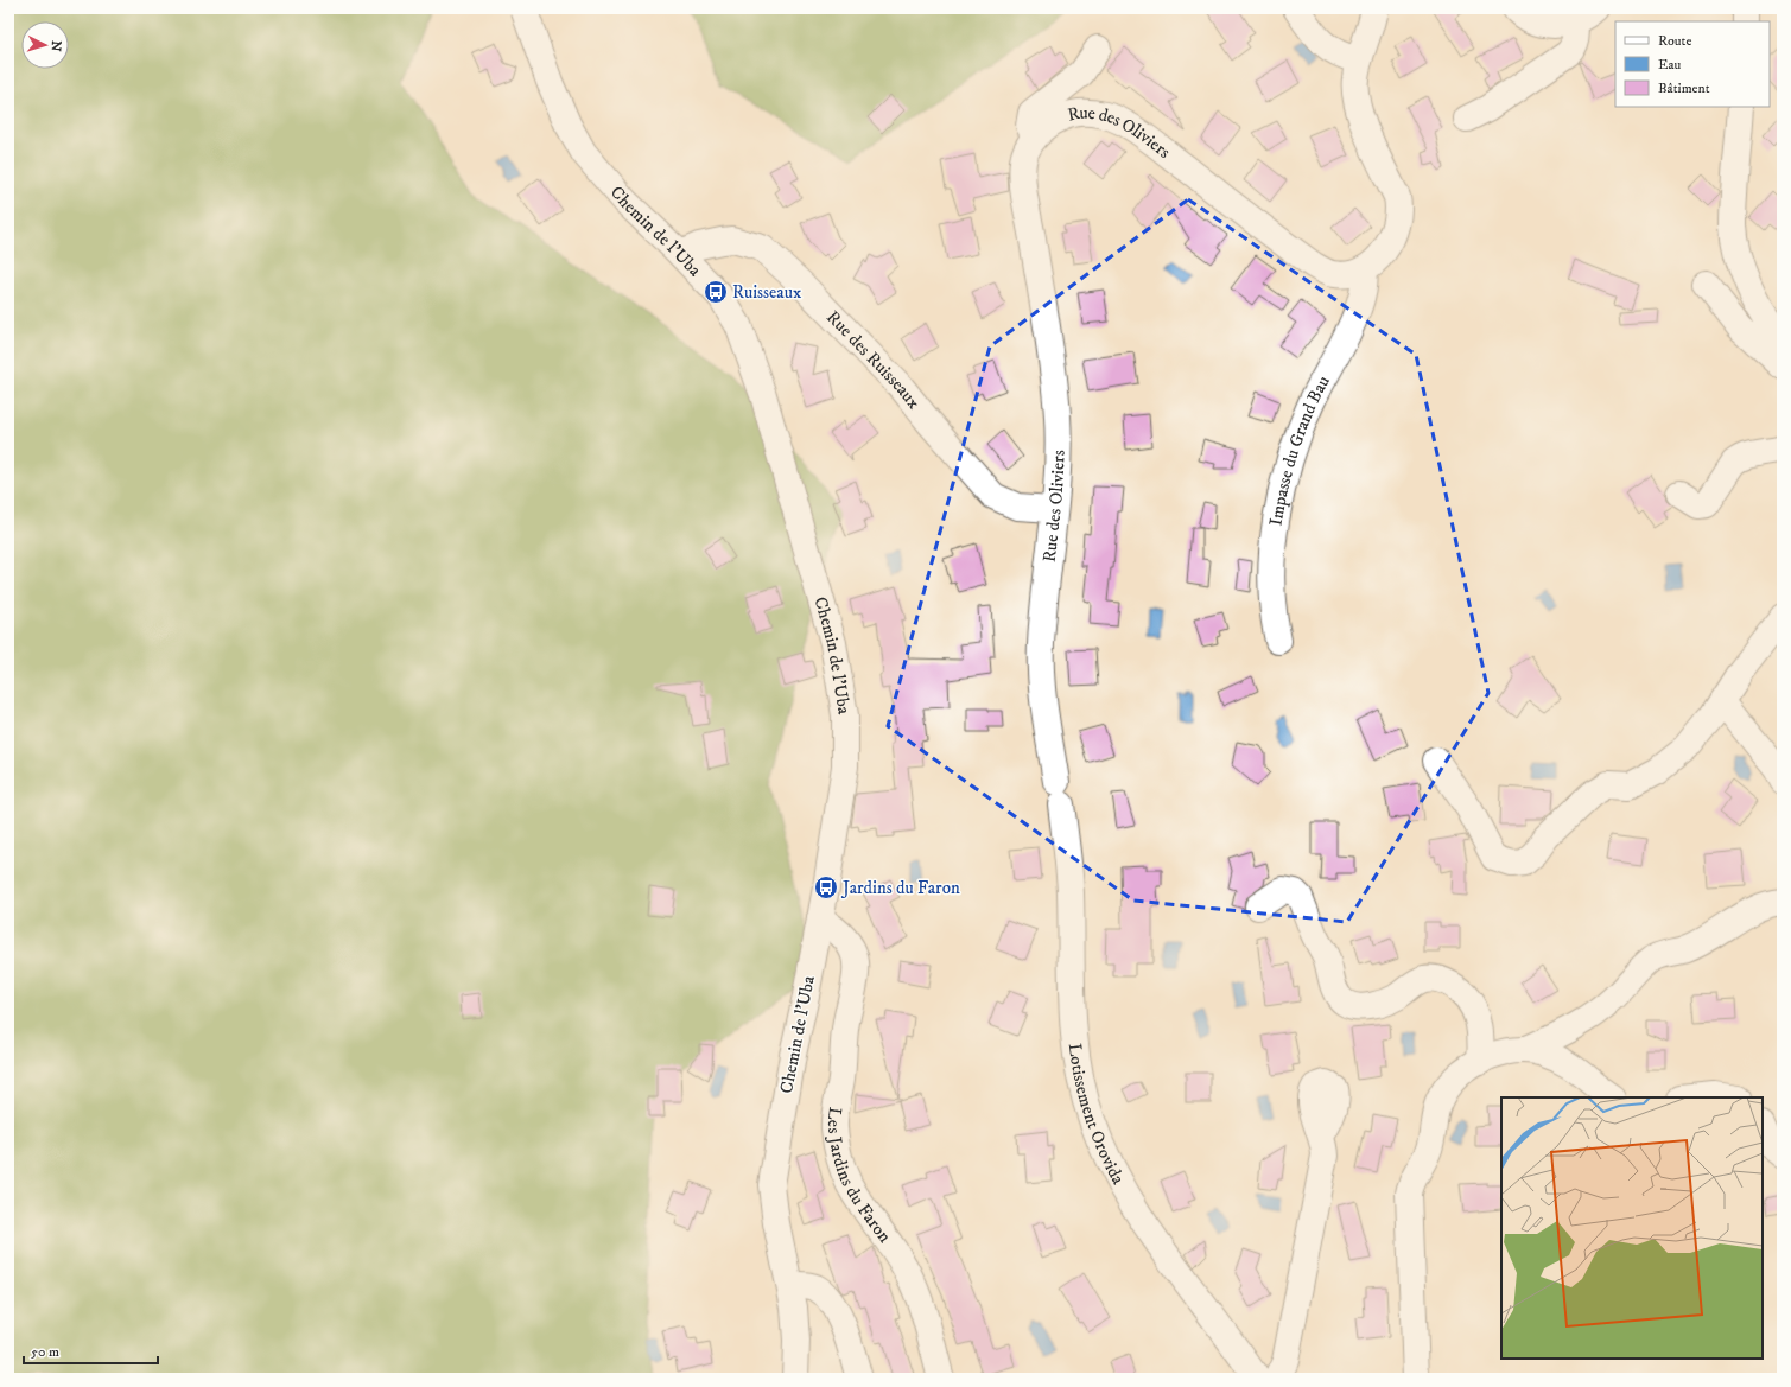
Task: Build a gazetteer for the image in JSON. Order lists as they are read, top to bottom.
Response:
{
  "streets": {
    "street": [
      "Rue des Oliviers",
      "Chemin de l'Uba",
      "Rue des Ruisseaux",
      "Impasse du Grand Bau",
      "Lotissement Orovida",
      "Les Jardins du Faron"
    ]
  },
  "crossings": [
    ["Rue des Oliviers", "Rue des Ruisseaux"],
    ["Rue des Oliviers", "Impasse du Grand Bau"],
    ["Rue des Oliviers", "Lotissement Orovida"],
    ["Chemin de l'Uba", "Rue des Ruisseaux"],
    ["Chemin de l'Uba", "Les Jardins du Faron"]
  ],
  "places": {
    "bus stop": ["Ruisseaux", "Jardins du Faron"]
  },
  "legend": ["Route", "Eau", "Bâtiment"],
  "scale_bar": "50 m",
  "north": "right"
}
